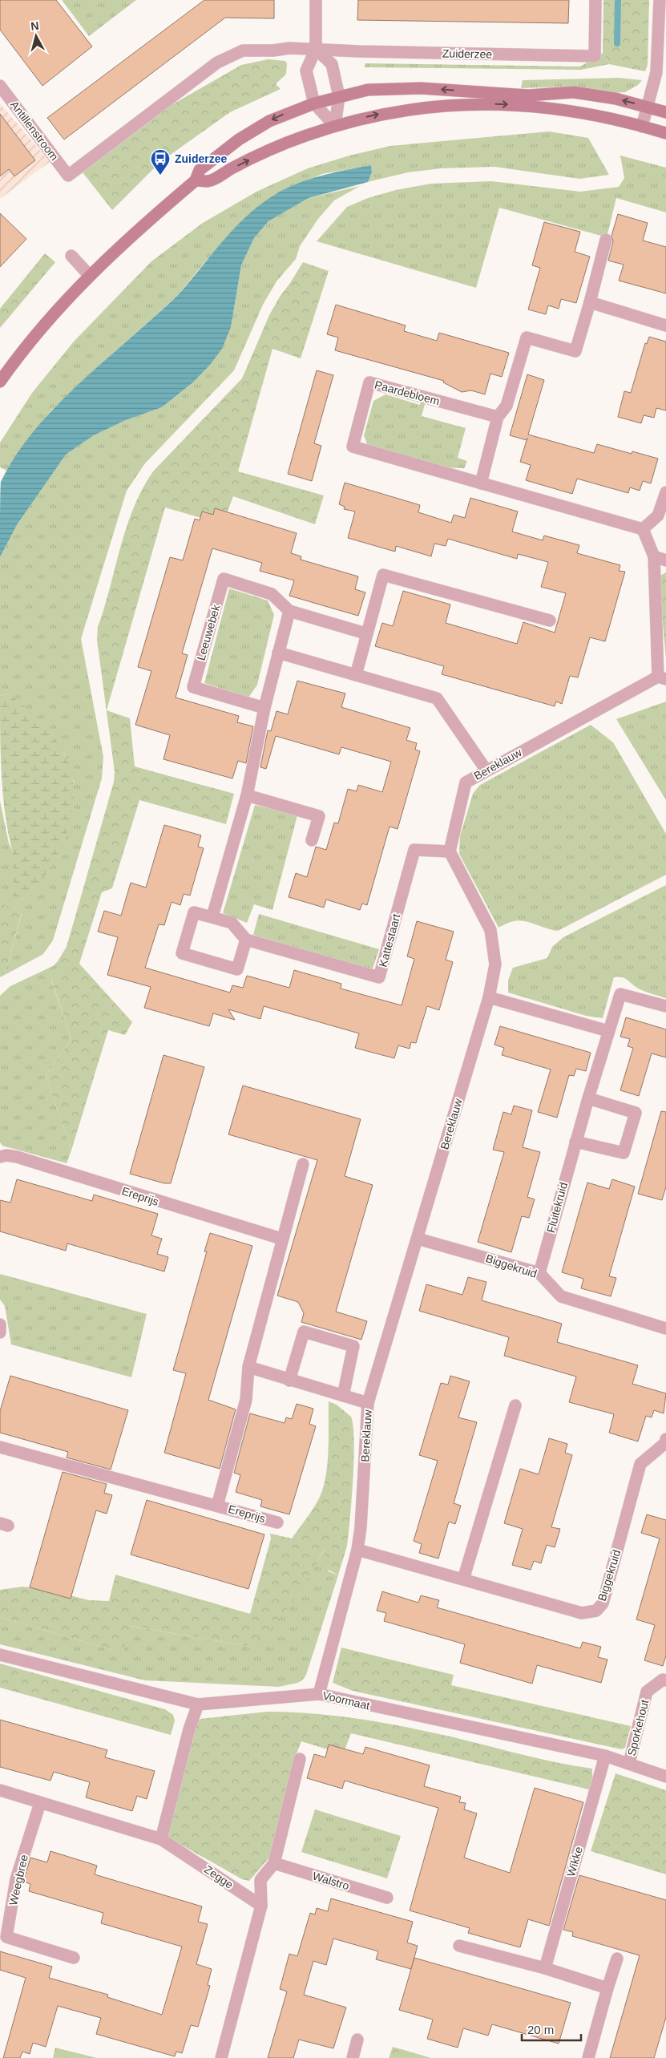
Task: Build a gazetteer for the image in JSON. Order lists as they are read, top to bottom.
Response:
{
  "streets": {
    "street": [
      "Zuiderzee",
      "Antillenstroom",
      "Paardebloem",
      "Leeuwebek",
      "Bereklauw",
      "Kattestaart",
      "Ereprijs",
      "Fluitekruid",
      "Biggekruid",
      "Voormaat",
      "Sporkehout",
      "Wikke",
      "Zegge",
      "Weegbree",
      "Walstro"
    ]
  },
  "crossings": [
    ["Zuiderzee", "Antillenstroom"],
    ["Bereklauw", "Kattestaart"],
    ["Bereklauw", "Biggekruid"],
    ["Bereklauw", "Voormaat"],
    ["Fluitekruid", "Biggekruid"],
    ["Voormaat", "Sporkehout"],
    ["Voormaat", "Wikke"]
  ],
  "places": {
    "bus stop": ["Zuiderzee"]
  },
  "scale_bar": "20 m",
  "north": "top"
}
